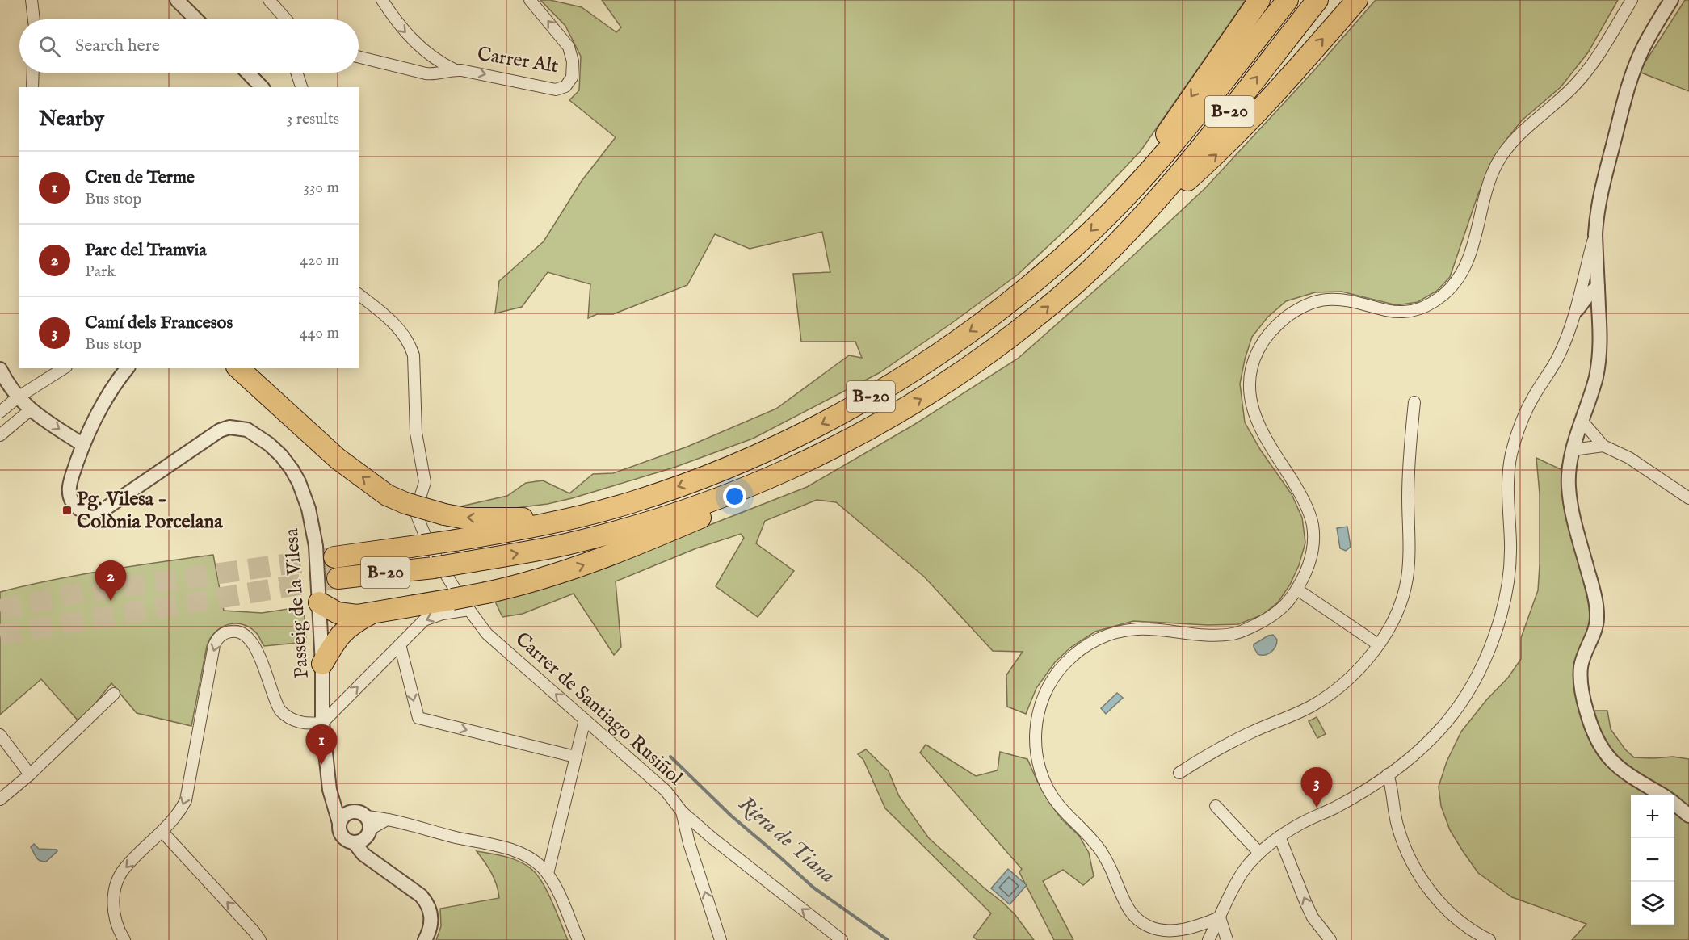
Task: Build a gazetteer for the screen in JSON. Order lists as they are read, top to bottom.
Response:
{
  "streets": {
    "highway": ["B-20"],
    "street": ["Carrer Alt", "Passeig de la Vilesa", "Carrer de Santiago Rusiñol"]
  },
  "crossings": [
    ["B-20", "Passeig de la Vilesa"],
    ["B-20", "Carrer de Santiago Rusiñol"]
  ],
  "one_way": ["Carrer de Santiago Rusiñol"],
  "water": ["Riera de Tiana"],
  "places": {
    "transit": ["Pg. Vilesa - Colònia Porcelana"]
  },
  "page": {
    "search": "Search here",
    "heading": ["Nearby", "3 results"],
    "list": [
      {
        "mark": "1",
        "name": "Creu de Terme",
        "note": "Bus stop",
        "value": "330 m"
      },
      {
        "mark": "2",
        "name": "Parc del Tramvia",
        "note": "Park",
        "value": "420 m"
      },
      {
        "mark": "3",
        "name": "Camí dels Francesos",
        "note": "Bus stop",
        "value": "440 m"
      }
    ],
    "pins": ["2", "1", "3"],
    "map_buttons": ["+", "−"]
  }
}
